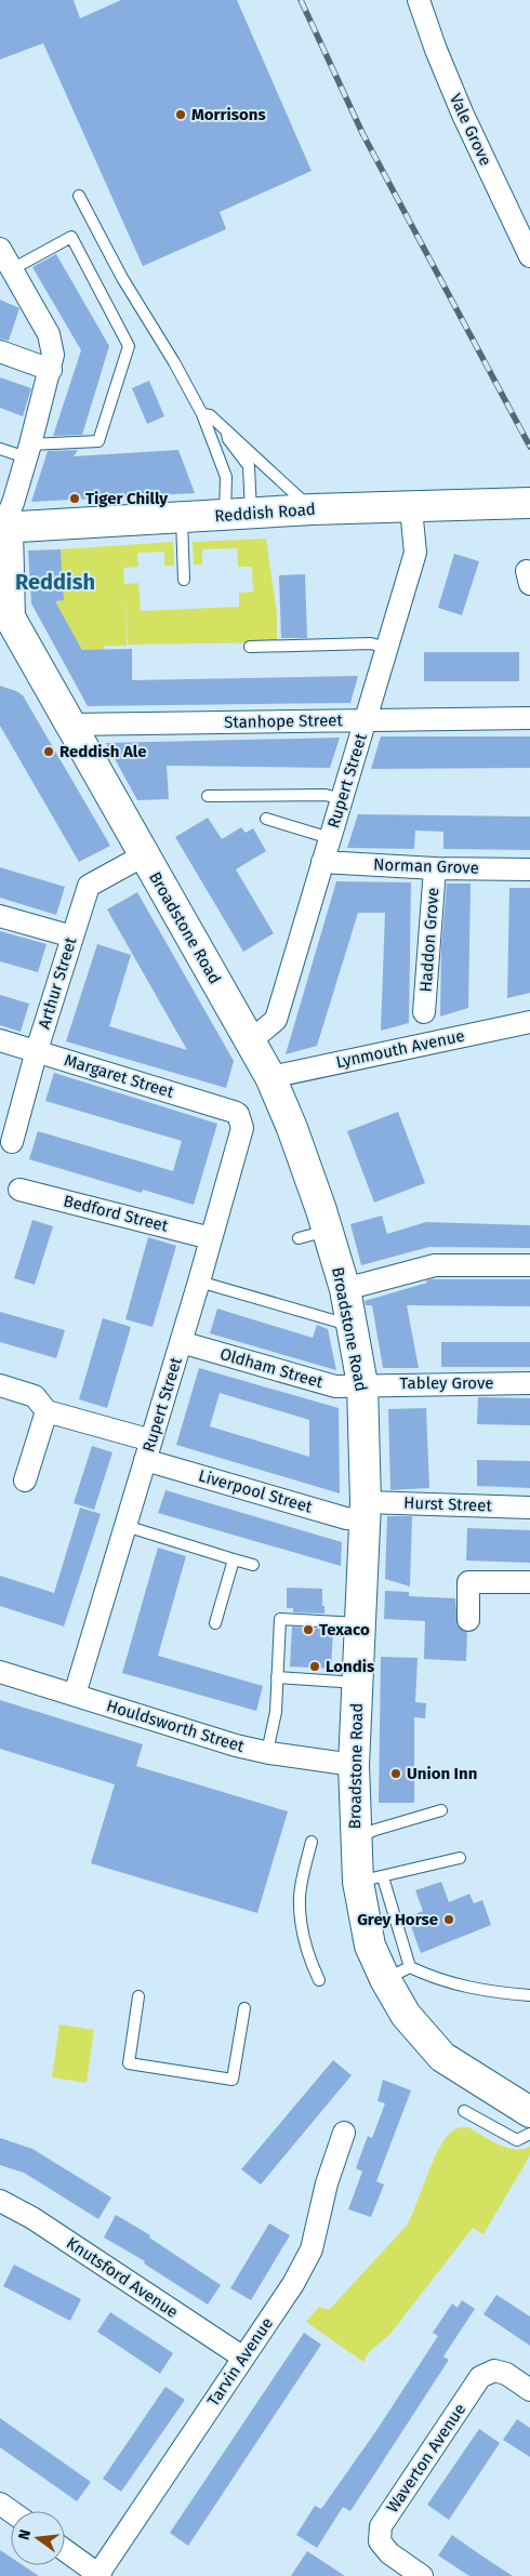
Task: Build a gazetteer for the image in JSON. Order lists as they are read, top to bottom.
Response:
{
  "streets": {
    "main road": ["Reddish Road", "Broadstone Road"],
    "street": [
      "Vale Grove",
      "Stanhope Street",
      "Rupert Street",
      "Norman Grove",
      "Haddon Grove",
      "Arthur Street",
      "Lynmouth Avenue",
      "Margaret Street",
      "Bedford Street",
      "Oldham Street",
      "Tabley Grove",
      "Liverpool Street",
      "Hurst Street",
      "Houldsworth Street",
      "Knutsford Avenue",
      "Tarvin Avenue",
      "Waverton Avenue"
    ]
  },
  "crossings": [
    ["Reddish Road", "Rupert Street"],
    ["Reddish Road", "Broadstone Road"],
    ["Stanhope Street", "Rupert Street"],
    ["Stanhope Street", "Broadstone Road"],
    ["Rupert Street", "Norman Grove"],
    ["Rupert Street", "Broadstone Road"],
    ["Rupert Street", "Margaret Street"],
    ["Rupert Street", "Bedford Street"],
    ["Rupert Street", "Oldham Street"],
    ["Rupert Street", "Liverpool Street"],
    ["Rupert Street", "Houldsworth Street"],
    ["Norman Grove", "Haddon Grove"],
    ["Broadstone Road", "Arthur Street"],
    ["Broadstone Road", "Lynmouth Avenue"],
    ["Broadstone Road", "Oldham Street"],
    ["Broadstone Road", "Tabley Grove"],
    ["Broadstone Road", "Liverpool Street"],
    ["Broadstone Road", "Hurst Street"],
    ["Broadstone Road", "Houldsworth Street"],
    ["Arthur Street", "Margaret Street"],
    ["Oldham Street", "Tabley Grove"],
    ["Liverpool Street", "Hurst Street"],
    ["Knutsford Avenue", "Tarvin Avenue"]
  ],
  "districts": ["Reddish"],
  "places": [
    "Morrisons",
    "Tiger Chilly",
    "Reddish Ale",
    "Texaco",
    "Londis",
    "Union Inn",
    "Grey Horse"
  ],
  "north": "left"
}
